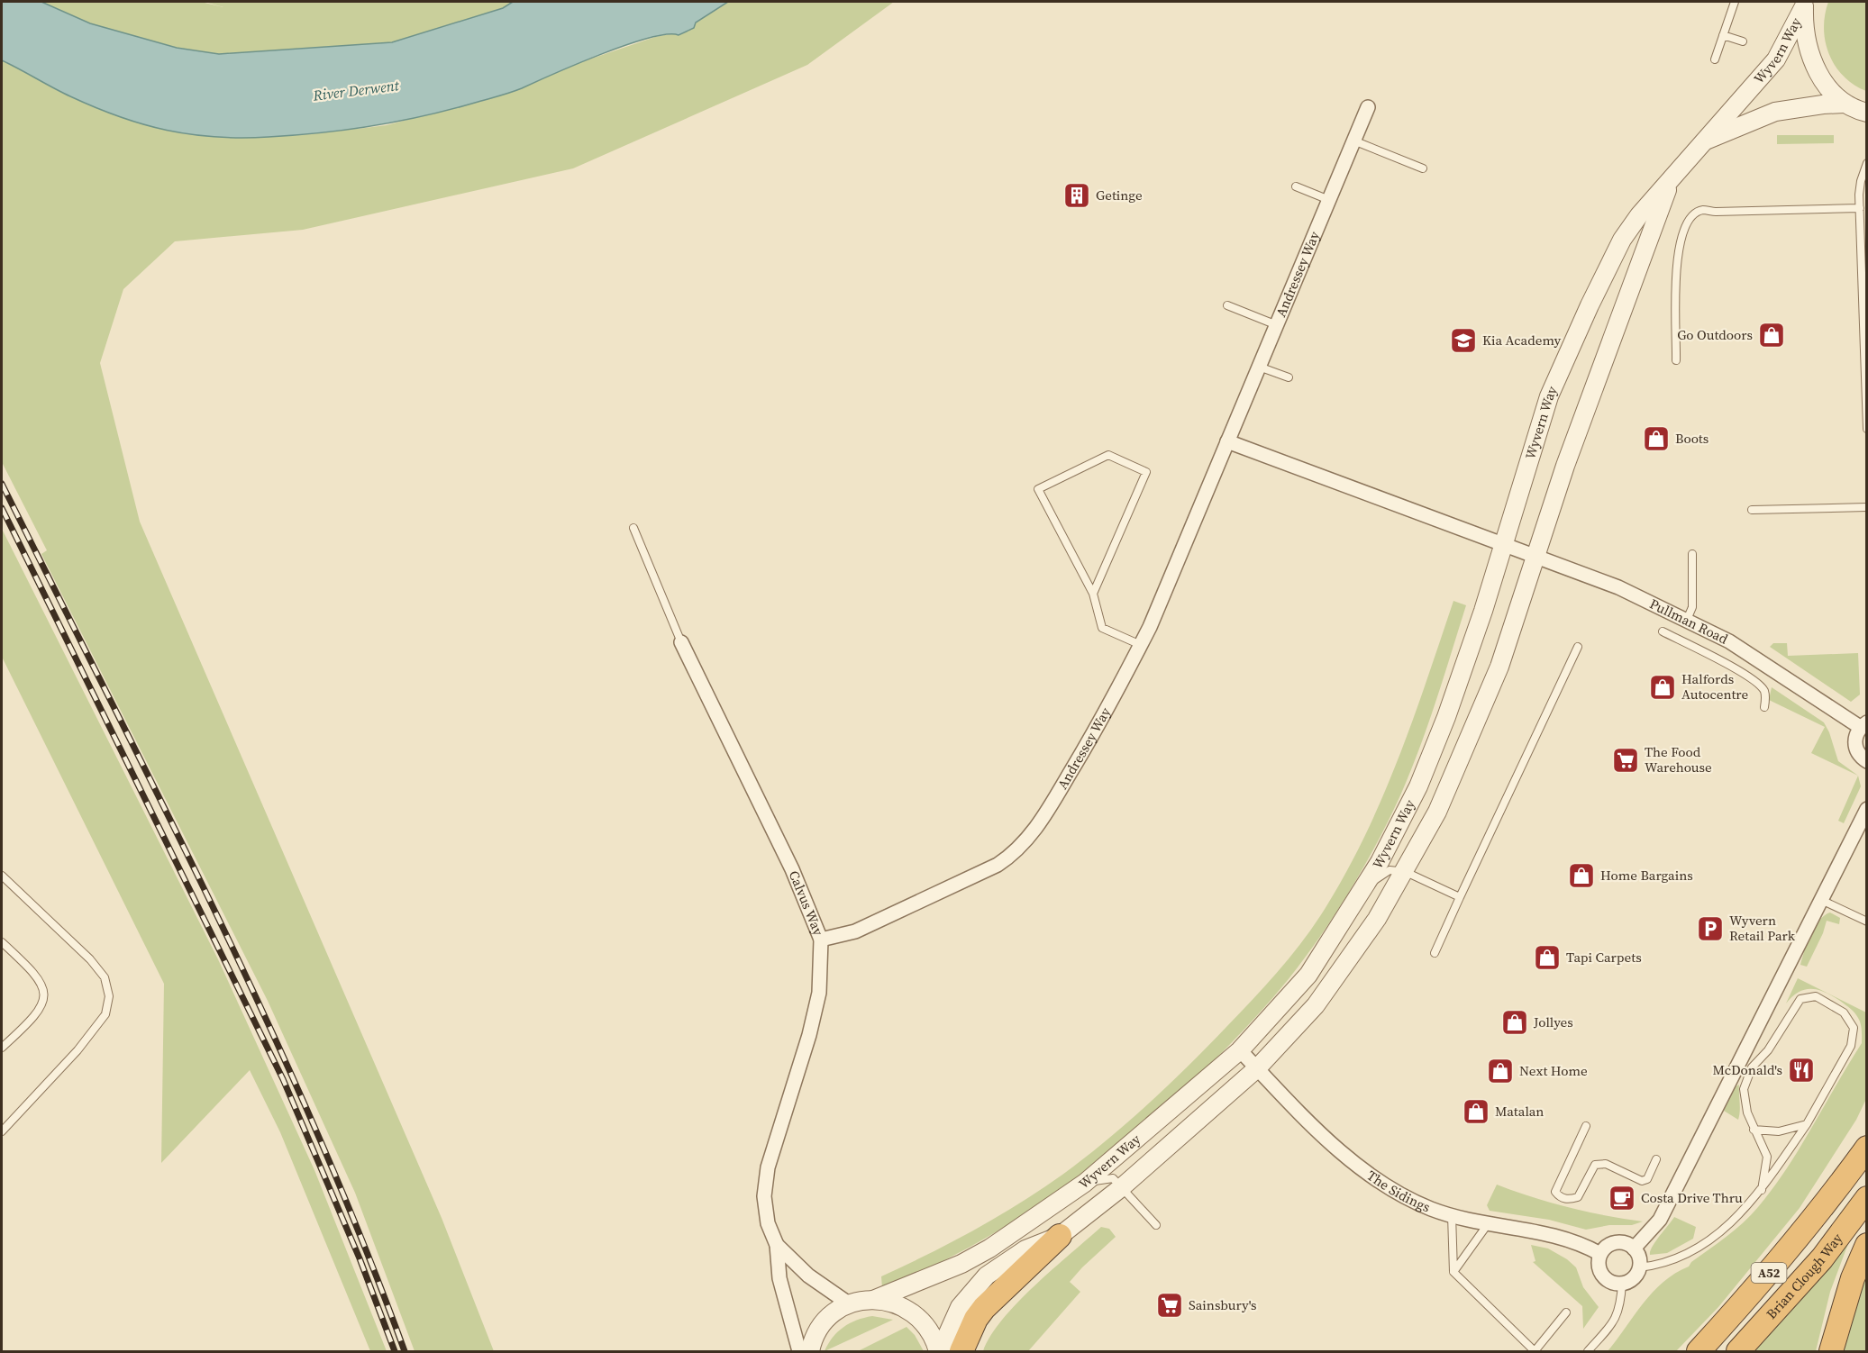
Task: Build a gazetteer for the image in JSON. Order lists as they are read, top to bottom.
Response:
{
  "streets": {
    "highway": ["A52", "Brian Clough Way"],
    "street": [
      "Wyvern Way",
      "Andressey Way",
      "Pullman Road",
      "Calvus Way",
      "The Sidings"
    ]
  },
  "crossings": [
    ["Wyvern Way", "Pullman Road"],
    ["Wyvern Way", "The Sidings"],
    ["Andressey Way", "Calvus Way"]
  ],
  "water": ["River Derwent"],
  "places": {
    "building": ["Getinge"],
    "shop": [
      "Go Outdoors",
      "Boots",
      "Halfords Autocentre",
      "Home Bargains",
      "Tapi Carpets",
      "Jollyes",
      "Next Home",
      "Matalan"
    ],
    "school or university": ["Kia Academy"],
    "supermarket": ["The Food Warehouse", "Sainsbury's"],
    "parking": ["Wyvern Retail Park"],
    "restaurant": ["McDonald's"],
    "cafe": ["Costa Drive Thru"]
  }
}
